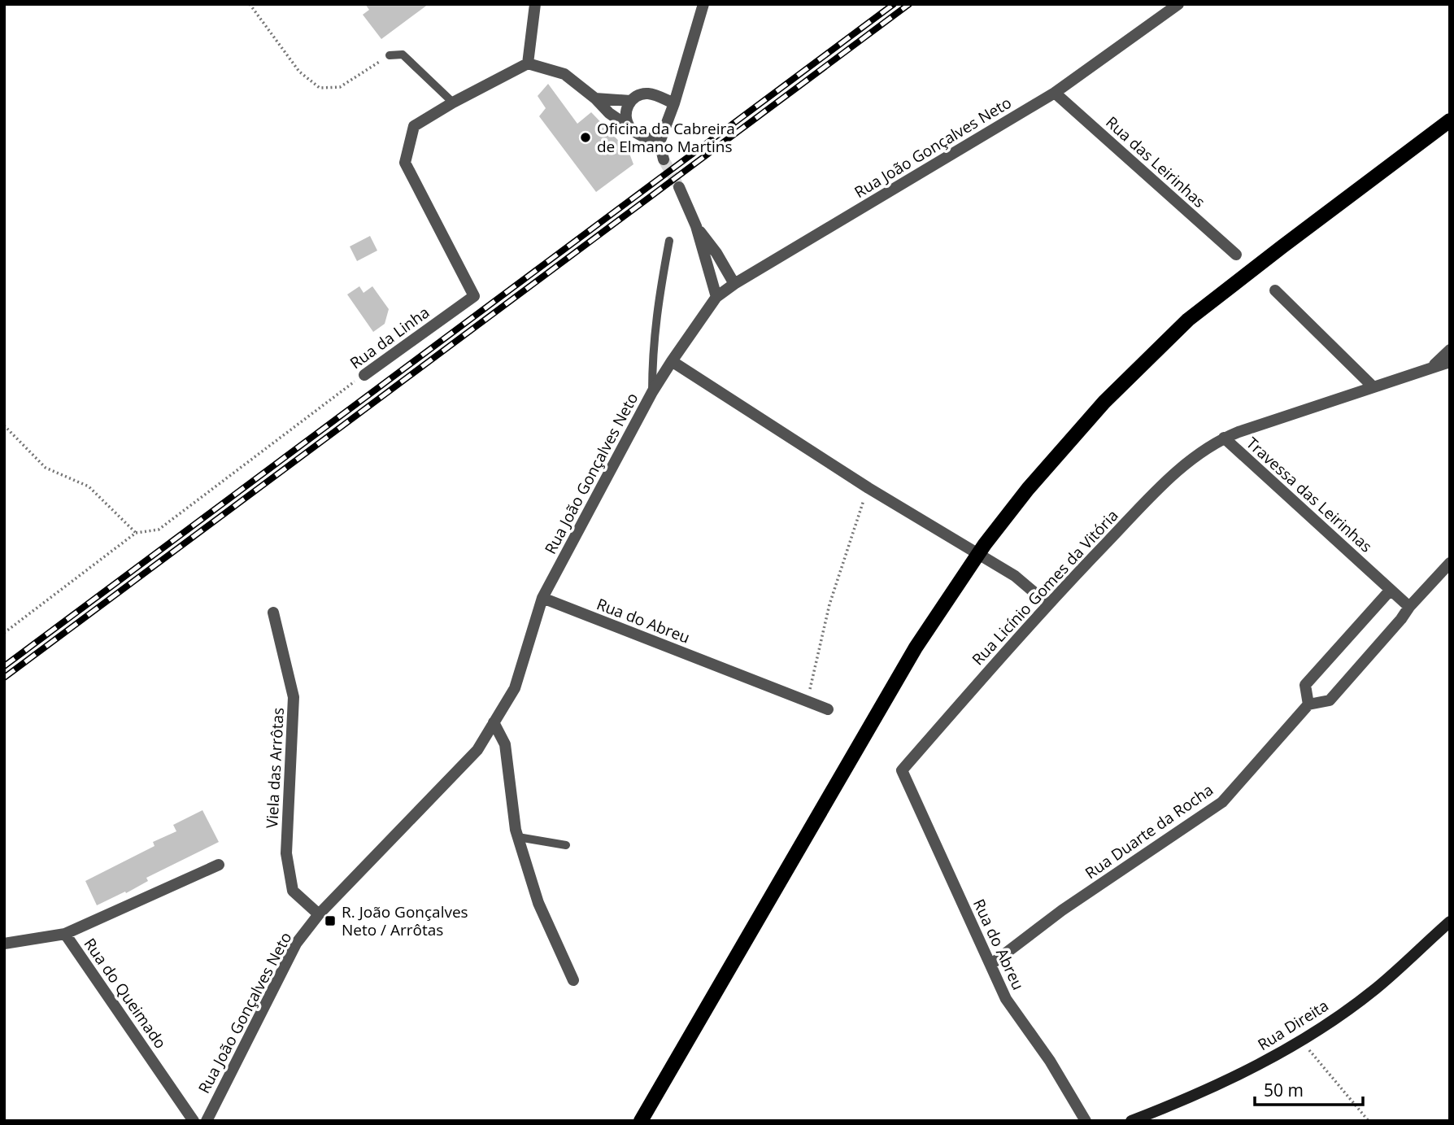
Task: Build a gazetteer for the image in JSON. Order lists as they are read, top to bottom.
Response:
{
  "streets": {
    "main road": ["Rua Direita"],
    "street": [
      "Rua João Gonçalves Neto",
      "Rua das Leirinhas",
      "Rua da Linha",
      "Travessa das Leirinhas",
      "Rua Licínio Gomes da Vitória",
      "Rua do Abreu",
      "Viela das Arrôtas",
      "Rua Duarte da Rocha",
      "Rua do Queimado"
    ]
  },
  "crossings": [
    ["Rua João Gonçalves Neto", "Rua das Leirinhas"],
    ["Rua João Gonçalves Neto", "Rua do Abreu"],
    ["Rua João Gonçalves Neto", "Viela das Arrôtas"],
    ["Travessa das Leirinhas", "Rua Licínio Gomes da Vitória"],
    ["Rua Licínio Gomes da Vitória", "Rua do Abreu"],
    ["Rua do Abreu", "Rua Duarte da Rocha"]
  ],
  "places": {
    "other": ["Oficina da Cabreira de Elmano Martins"],
    "transit": ["R. João Gonçalves Neto / Arrôtas"]
  },
  "scale_bar": "50 m"
}
